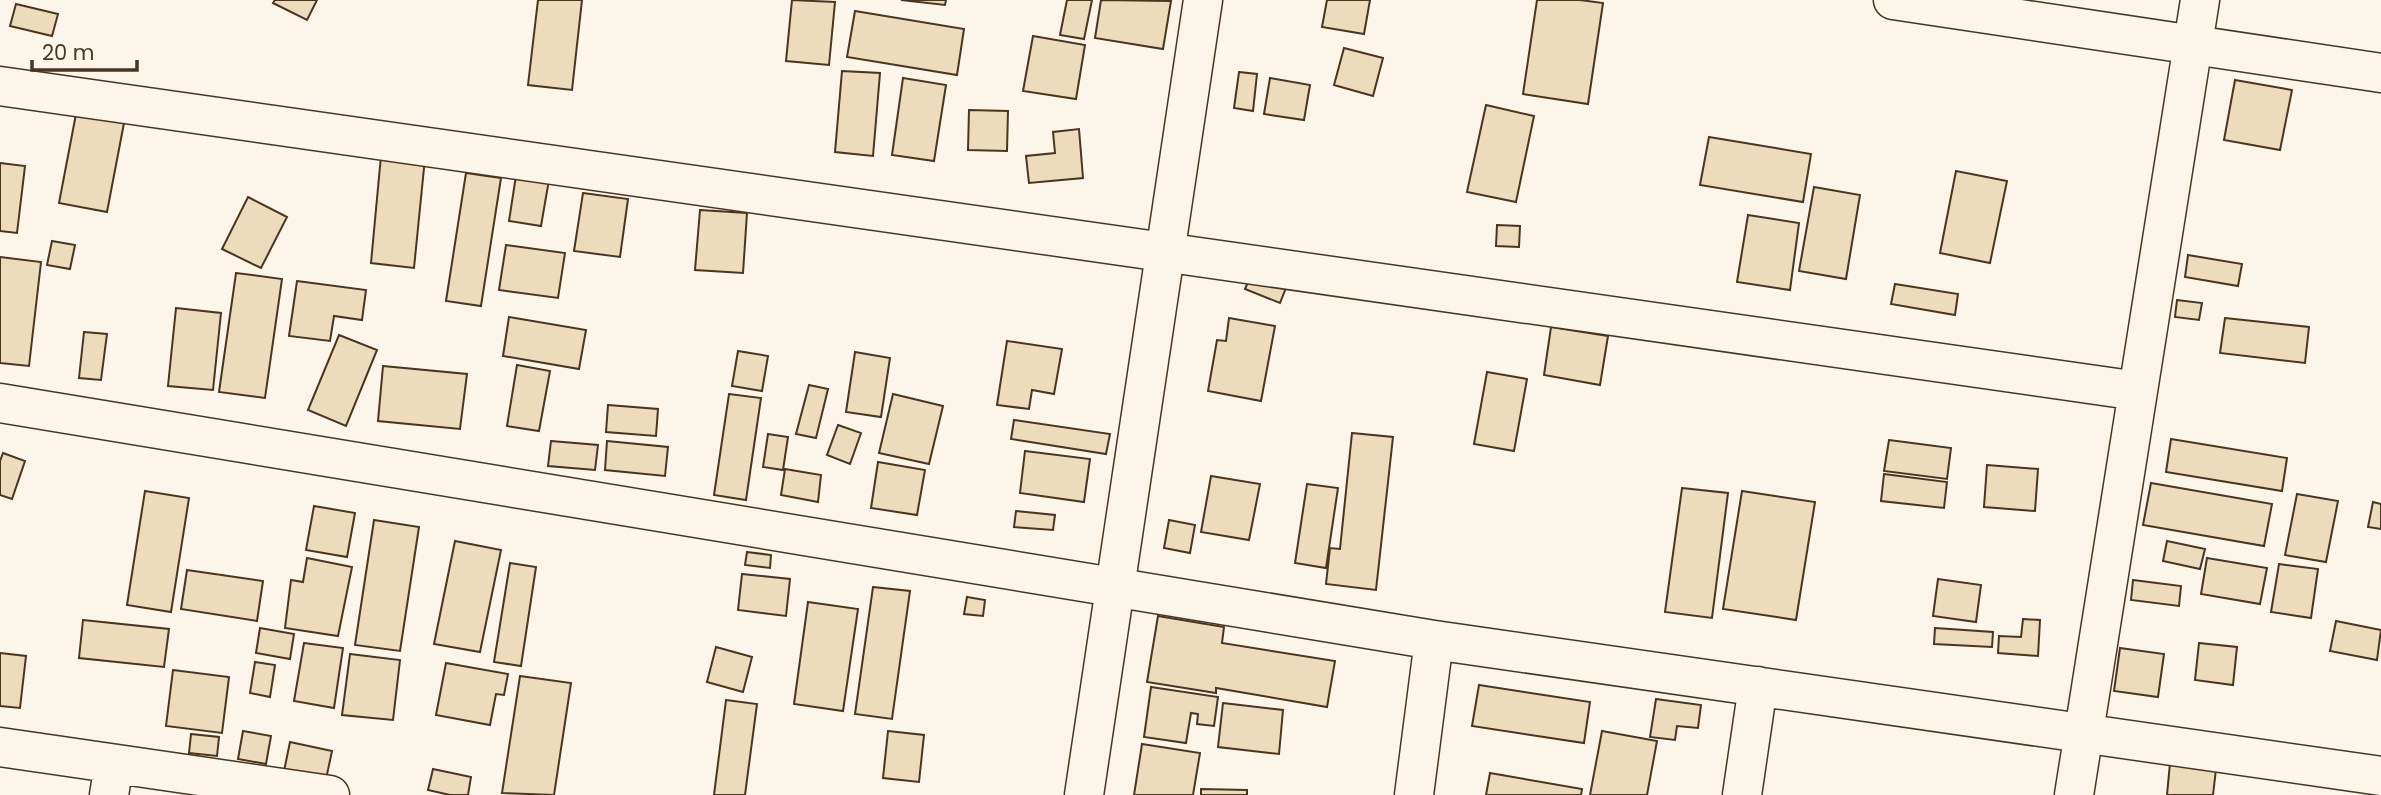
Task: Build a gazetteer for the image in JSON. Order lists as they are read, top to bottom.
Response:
{
  "scale_bar": "20 m"
}
